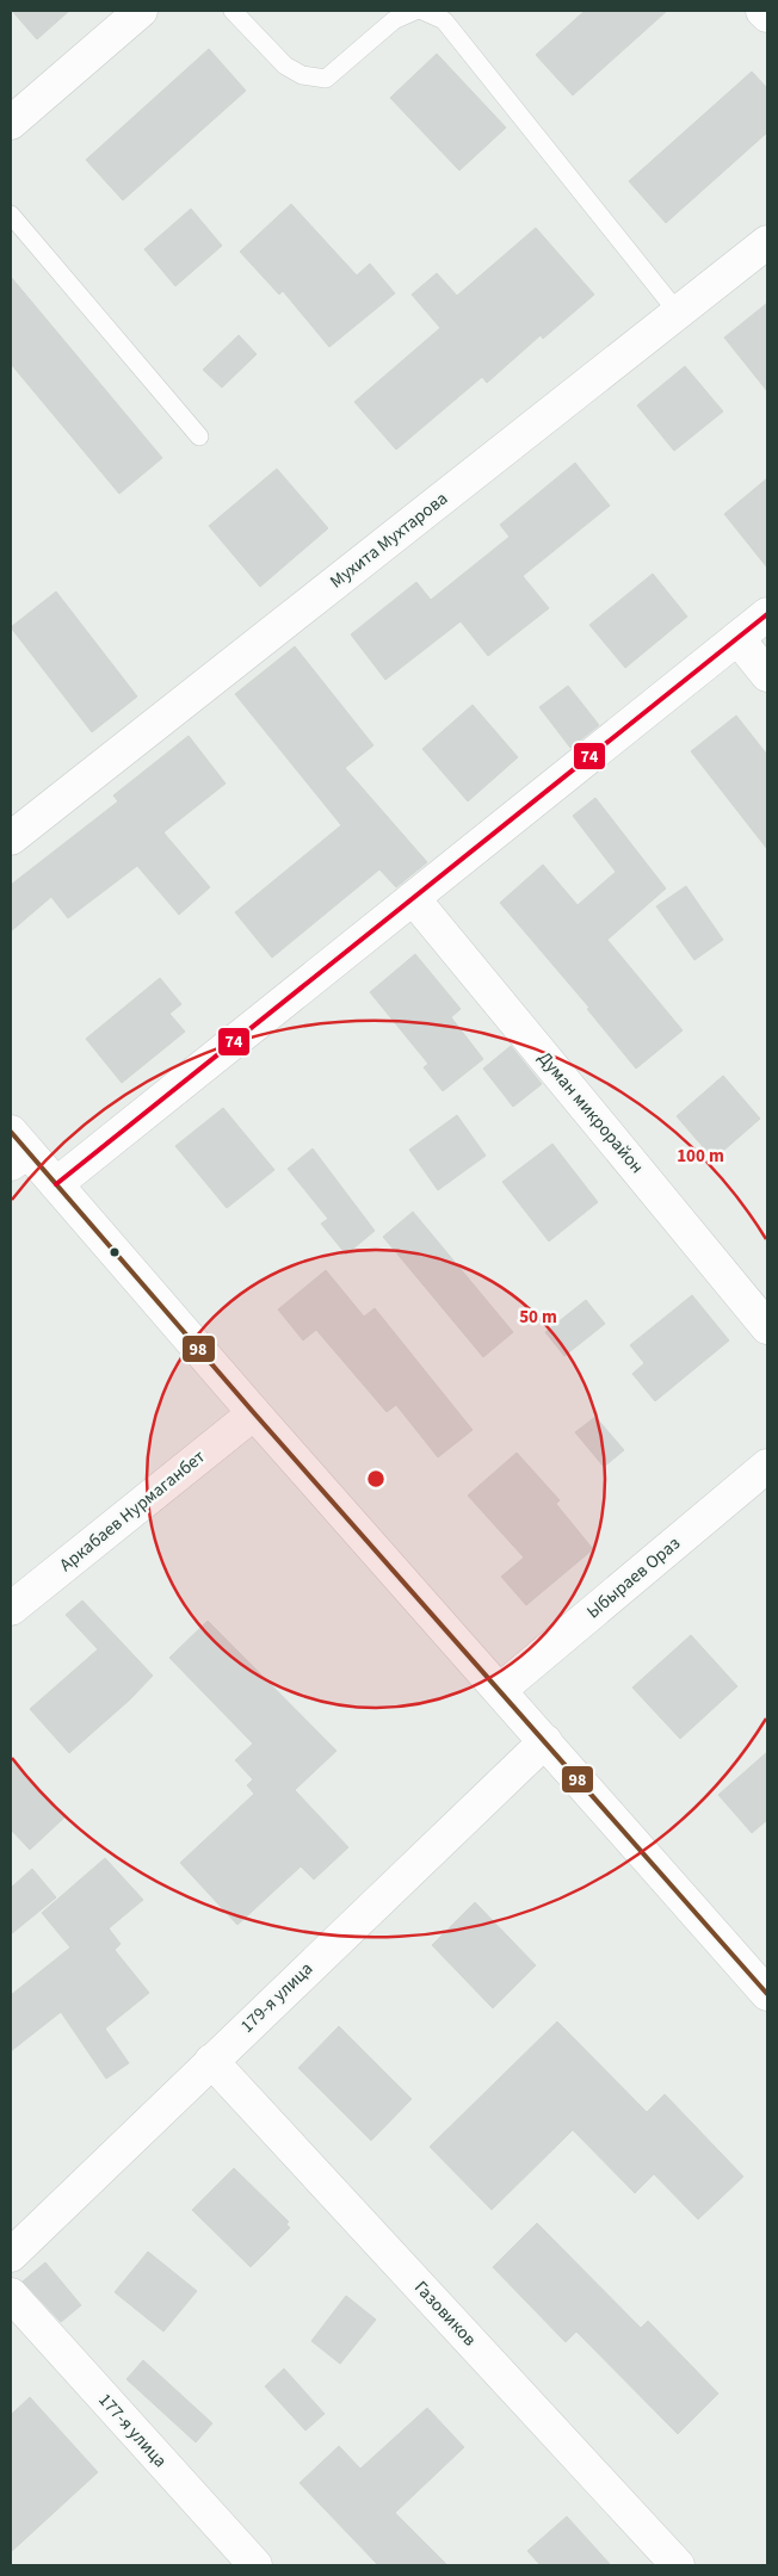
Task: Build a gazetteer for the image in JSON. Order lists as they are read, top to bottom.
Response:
{
  "streets": {
    "street": [
      "Мухита Мухтарова",
      "Думан микрорайон",
      "Аркабаев Нурмаганбет",
      "Ыбыраев Ораз",
      "179-я улица",
      "Газовиков",
      "177-я улица"
    ]
  },
  "crossings": [
    ["179-я улица", "Газовиков"]
  ],
  "lines": ["transit line 74", "transit line 98"],
  "rings": ["100 m", "50 m"]
}
